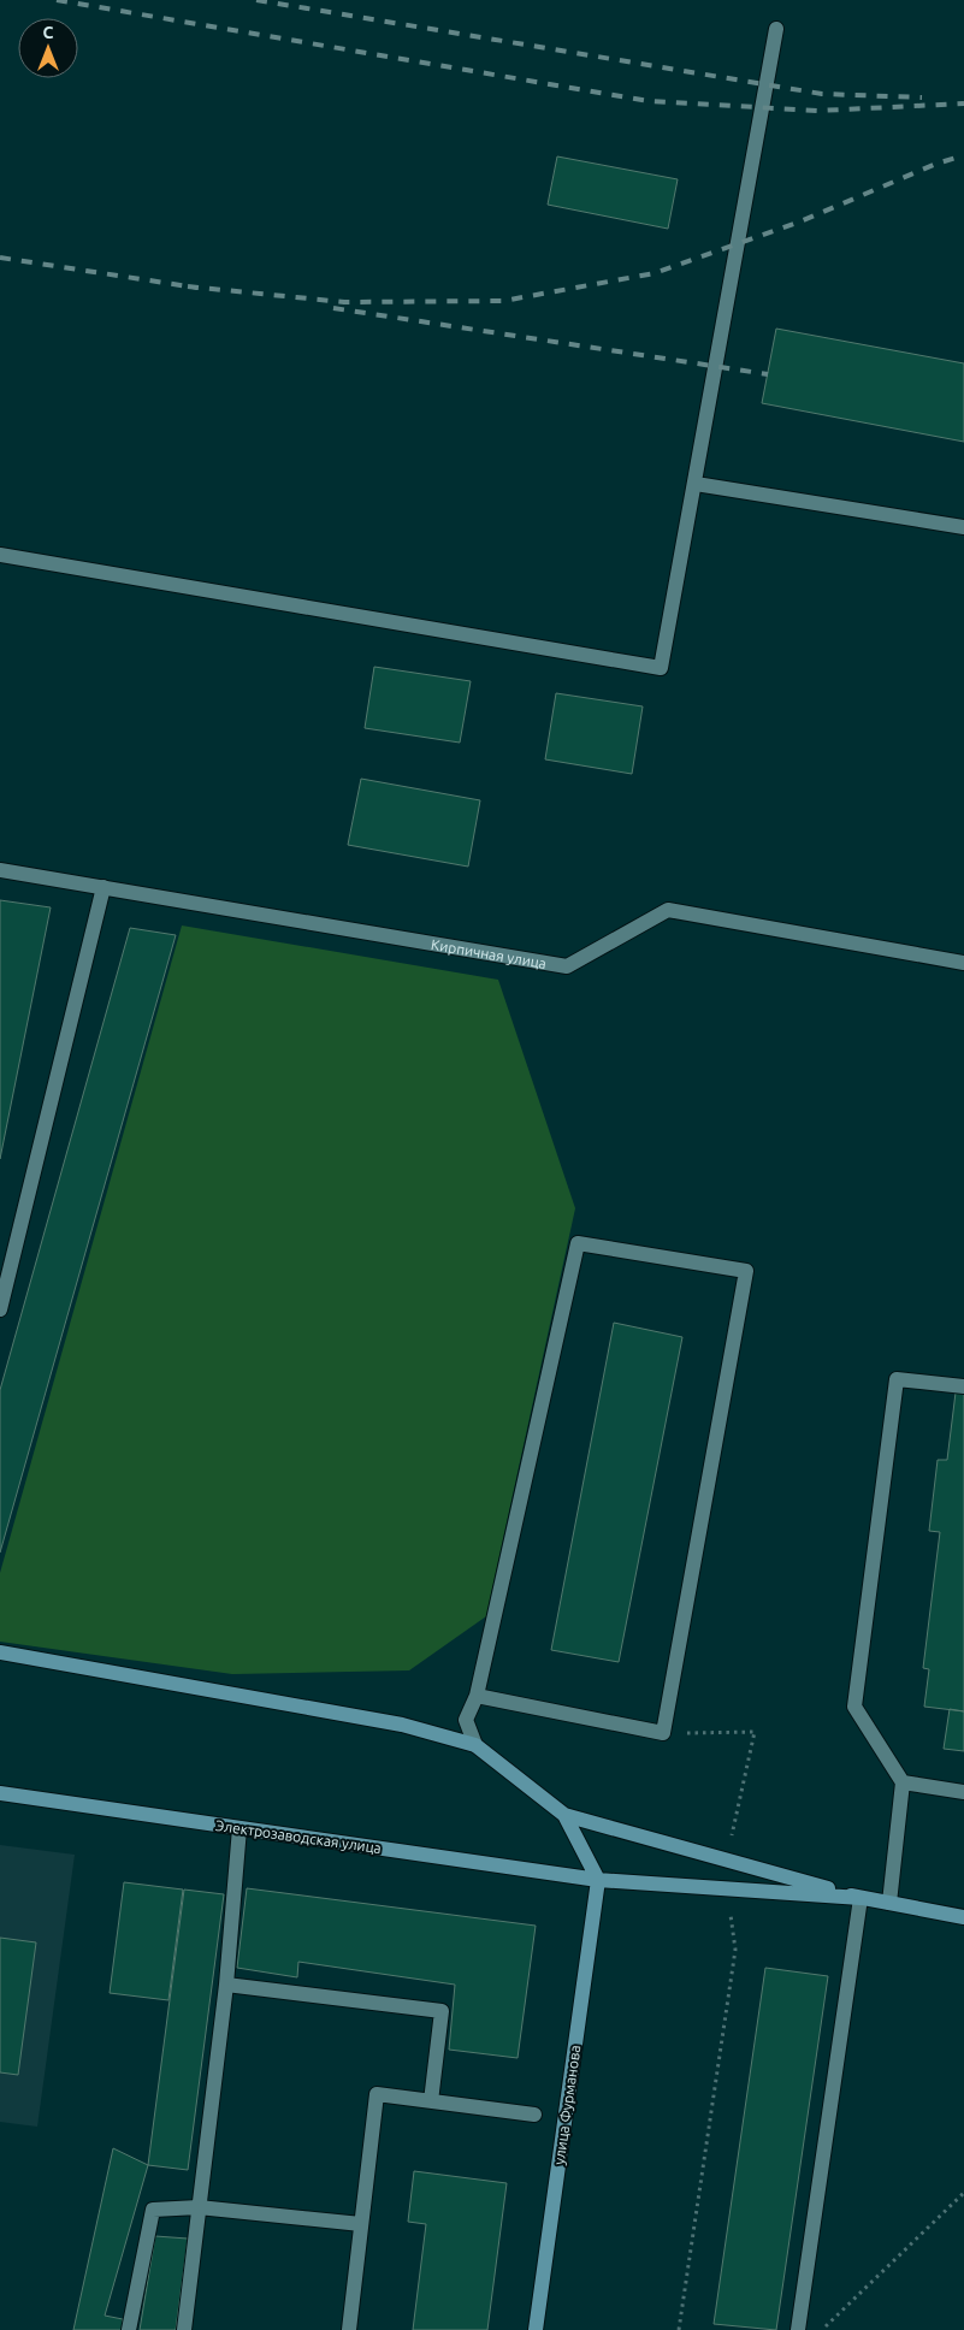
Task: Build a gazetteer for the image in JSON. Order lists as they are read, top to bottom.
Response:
{
  "streets": {
    "main road": ["Электрозаводская улица", "улица Фурманова"],
    "street": ["Кирпичная улица"]
  },
  "crossings": [
    ["Электрозаводская улица", "улица Фурманова"]
  ],
  "north": "top"
}
